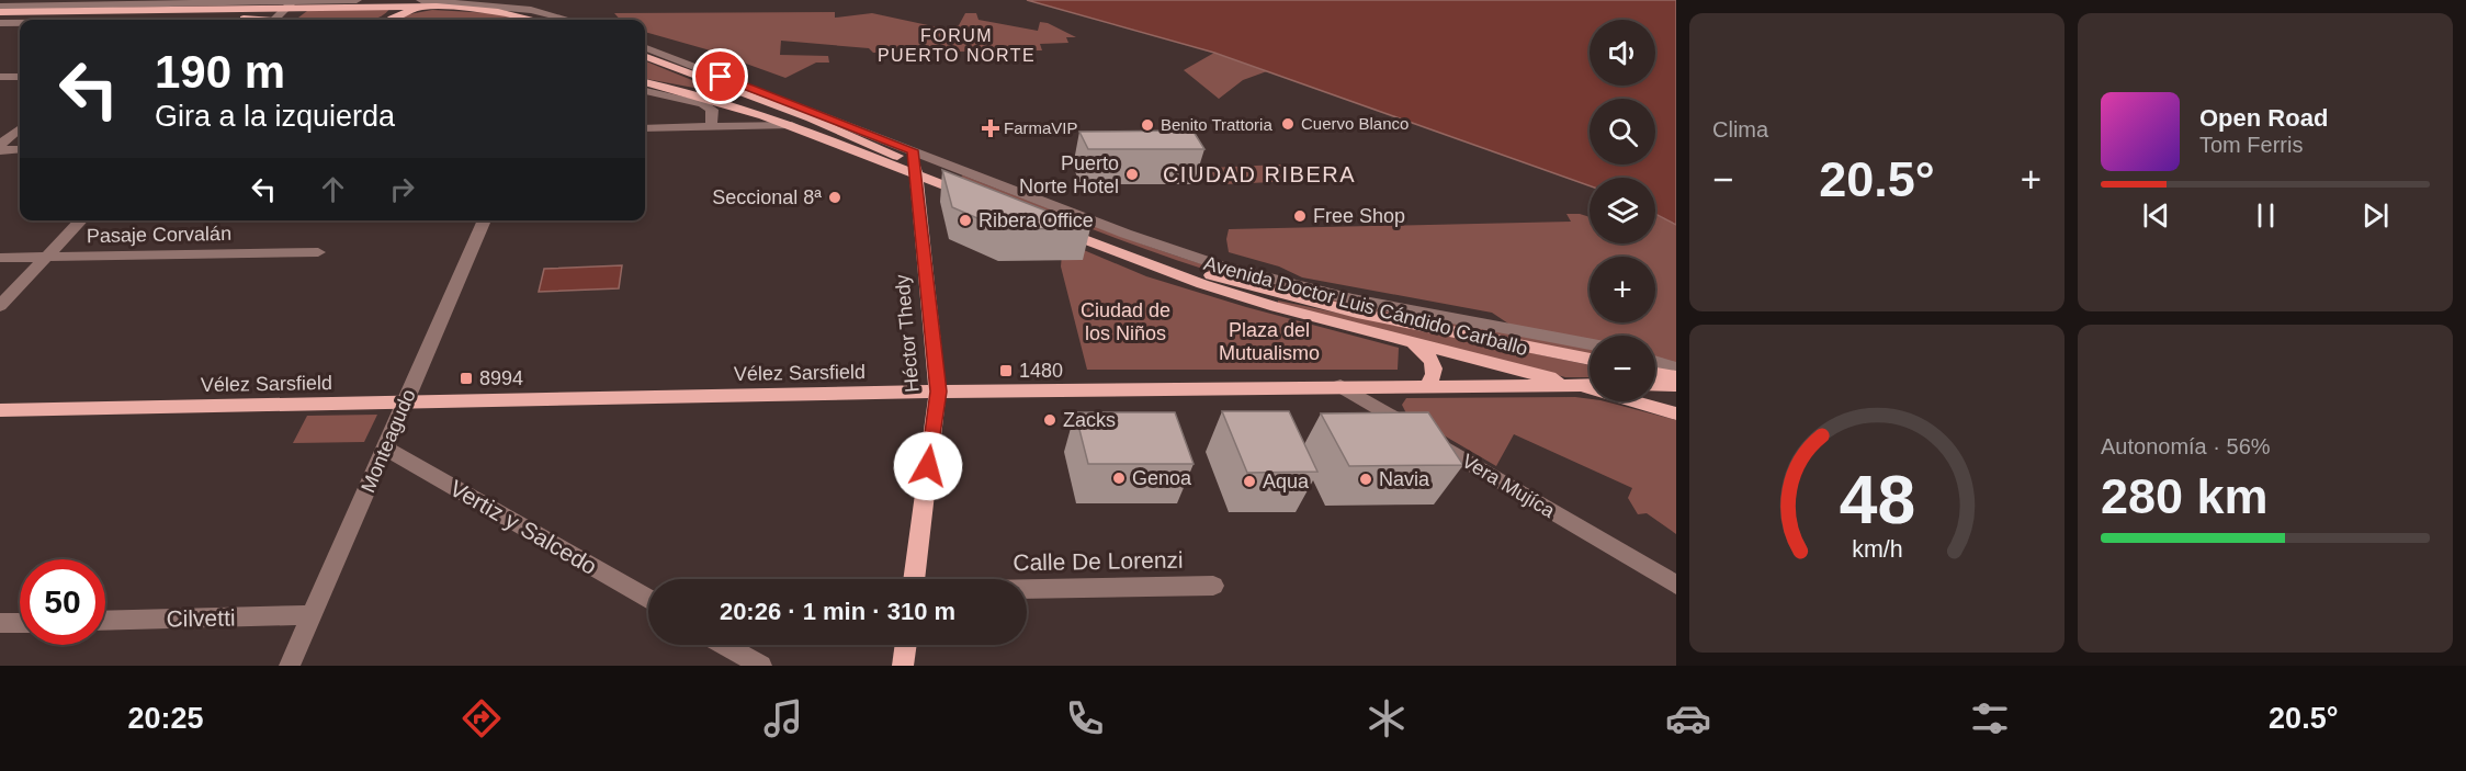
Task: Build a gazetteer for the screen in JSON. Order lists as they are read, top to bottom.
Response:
{
  "streets": {
    "main road": ["Avenida Doctor Luis Cándido Carballo", "Héctor Thedy", "Vélez Sarsfield"],
    "street": [
      "Pasaje Corvalán",
      "Monteagudo",
      "Vera Mujíca",
      "Vertiz y Salcedo",
      "Calle De Lorenzi",
      "Cilvetti"
    ]
  },
  "crossings": [
    ["Avenida Doctor Luis Cándido Carballo", "Héctor Thedy"],
    ["Avenida Doctor Luis Cándido Carballo", "Vélez Sarsfield"],
    ["Héctor Thedy", "Vélez Sarsfield"],
    ["Vélez Sarsfield", "Monteagudo"],
    ["Vélez Sarsfield", "Vera Mujíca"],
    ["Monteagudo", "Vertiz y Salcedo"],
    ["Monteagudo", "Cilvetti"]
  ],
  "districts": ["FORUM PUERTO NORTE", "CIUDAD RIBERA"],
  "parks": ["Ciudad de los Niños", "Plaza del Mutualismo"],
  "places": {
    "other": [
      "Cuervo Blanco",
      "Benito Trattoria",
      "Puerto Norte Hotel",
      "Seccional 8ª",
      "Free Shop",
      "Ribera Office",
      "Zacks",
      "Genoa",
      "Navia",
      "Aqua"
    ],
    "health": ["FarmaVIP"],
    "transit": ["1480", "8994"]
  },
  "page": {
    "tile": [
      "Clima",
      ["Autonomía · 56%", "280 km"]
    ],
    "map_buttons": ["+", "−"],
    "turn": ["190 m", "Gira a la izquierda"],
    "song": ["Open Road", "Tom Ferris"],
    "heat": ["−", "20.5°", "+"],
    "limit": "50",
    "trip": "20:26 · 1 min · 310 m",
    "tabs": ["20:25", "20.5°"],
    "gauge": ["48", "km/h"]
  }
}
